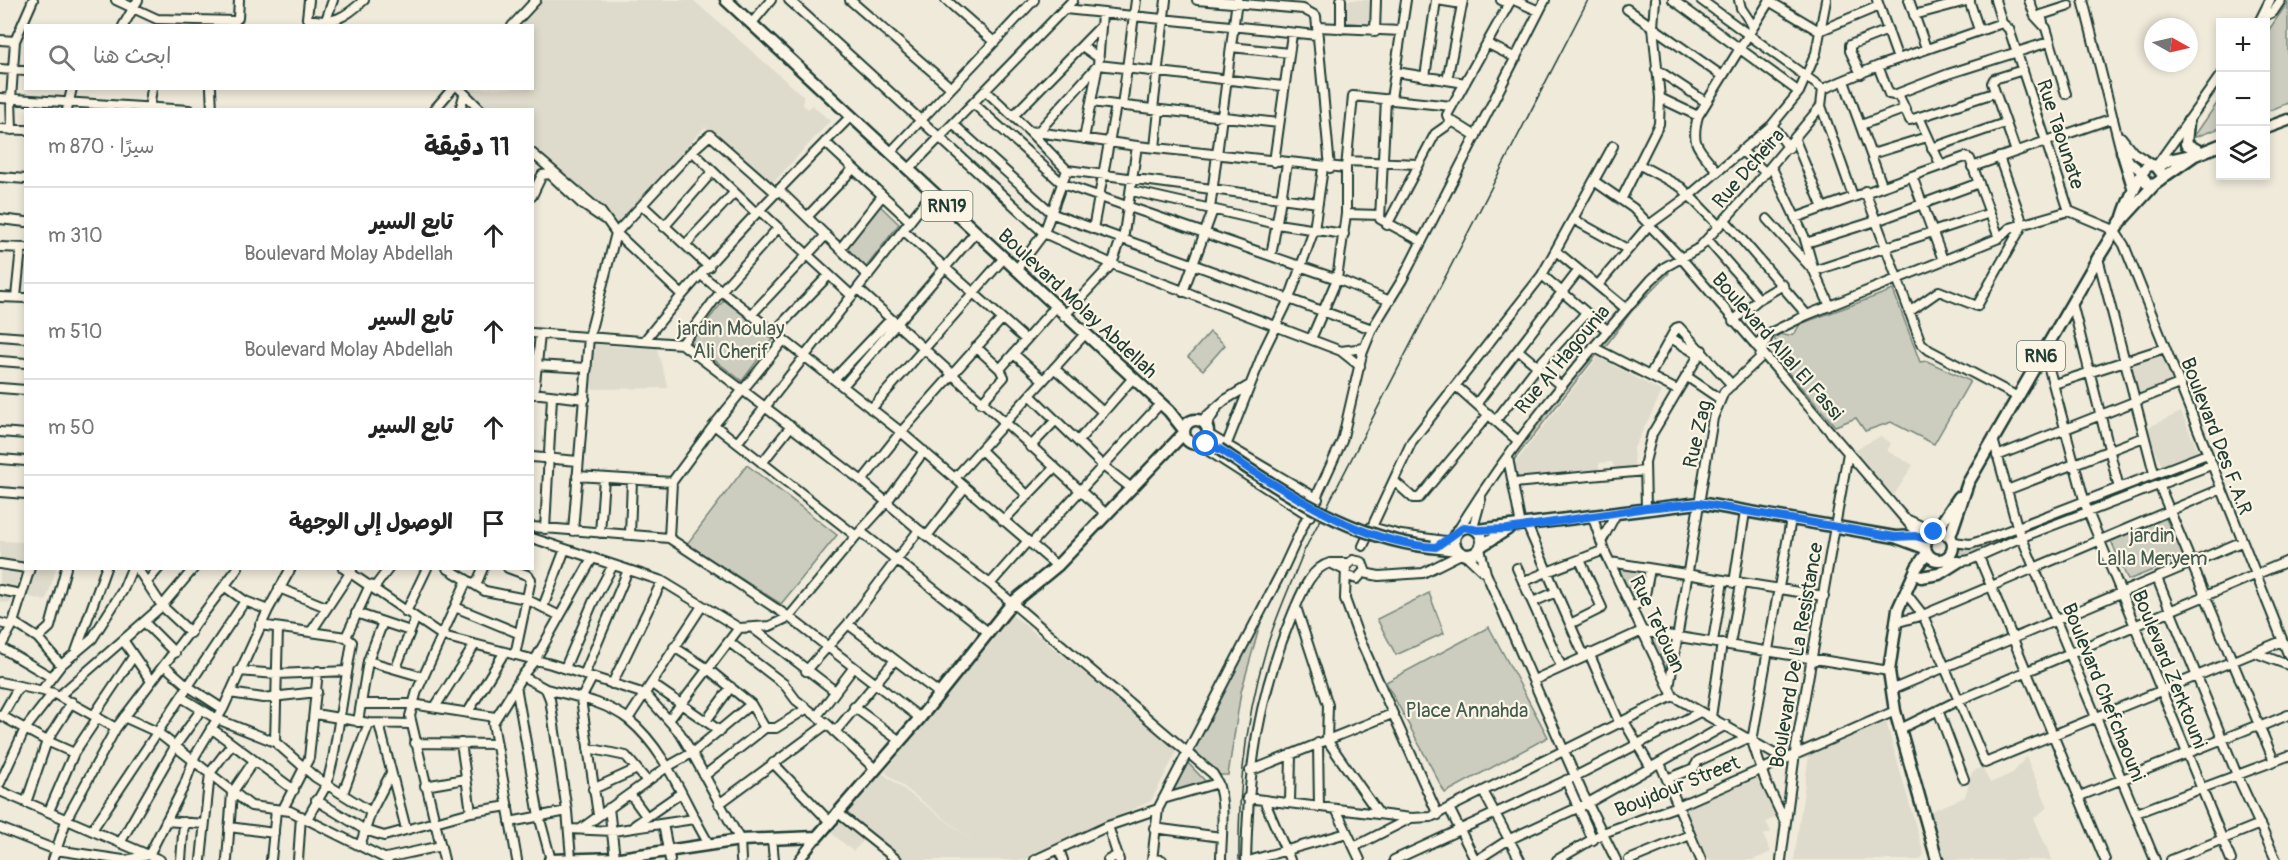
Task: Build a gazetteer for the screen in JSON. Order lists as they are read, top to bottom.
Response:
{
  "streets": {
    "main road": ["RN19", "Boulevard Molay Abdellah", "RN6"],
    "street": [
      "Rue Taounate",
      "Rue Dcheira",
      "Boulevard Allal El Fassi",
      "Rue Al Hagounia",
      "Rue Zag",
      "Boulevard Des F.A.R",
      "Rue Tetouan",
      "Boulevard De La Resistance",
      "Boulevard Zerktouni",
      "Boulevard Chefchaouni",
      "Boujdour Street"
    ]
  },
  "crossings": [
    ["Rue Taounate", "RN6"],
    ["Rue Taounate", "Boulevard Des F.A.R"],
    ["Rue Dcheira", "Boulevard Allal El Fassi"],
    ["Rue Dcheira", "Rue Al Hagounia"],
    ["RN19", "Boulevard Molay Abdellah"],
    ["RN19", "Boulevard Allal El Fassi"],
    ["RN19", "RN6"],
    ["RN19", "Rue Al Hagounia"],
    ["RN19", "Rue Zag"],
    ["RN19", "Rue Tetouan"],
    ["RN19", "Boulevard De La Resistance"],
    ["Boulevard Molay Abdellah", "Rue Al Hagounia"],
    ["Boulevard Allal El Fassi", "RN6"],
    ["Boulevard Allal El Fassi", "Rue Al Hagounia"],
    ["Boulevard Allal El Fassi", "Rue Zag"],
    ["Boulevard Allal El Fassi", "Boulevard De La Resistance"],
    ["RN6", "Boulevard Des F.A.R"],
    ["RN6", "Boulevard Zerktouni"],
    ["RN6", "Boulevard Chefchaouni"],
    ["RN6", "Boujdour Street"],
    ["Rue Zag", "Rue Tetouan"],
    ["Rue Tetouan", "Boujdour Street"],
    ["Boulevard De La Resistance", "Boujdour Street"]
  ],
  "parks": ["jardin Moulay Ali Cherif", "jardin Lalla Meryem", "Place Annahda"],
  "north": "right",
  "page": {
    "map_buttons": ["+", "−"],
    "search": "ابحث هنا",
    "heading": ["11 دقيقة", "سيرًا · 870 m"],
    "list": [
      ["تابع السير", "Boulevard Molay Abdellah", "310 m"],
      ["تابع السير", "Boulevard Molay Abdellah", "510 m"],
      ["تابع السير", "50 m"],
      "الوصول إلى الوجهة"
    ]
  }
}
